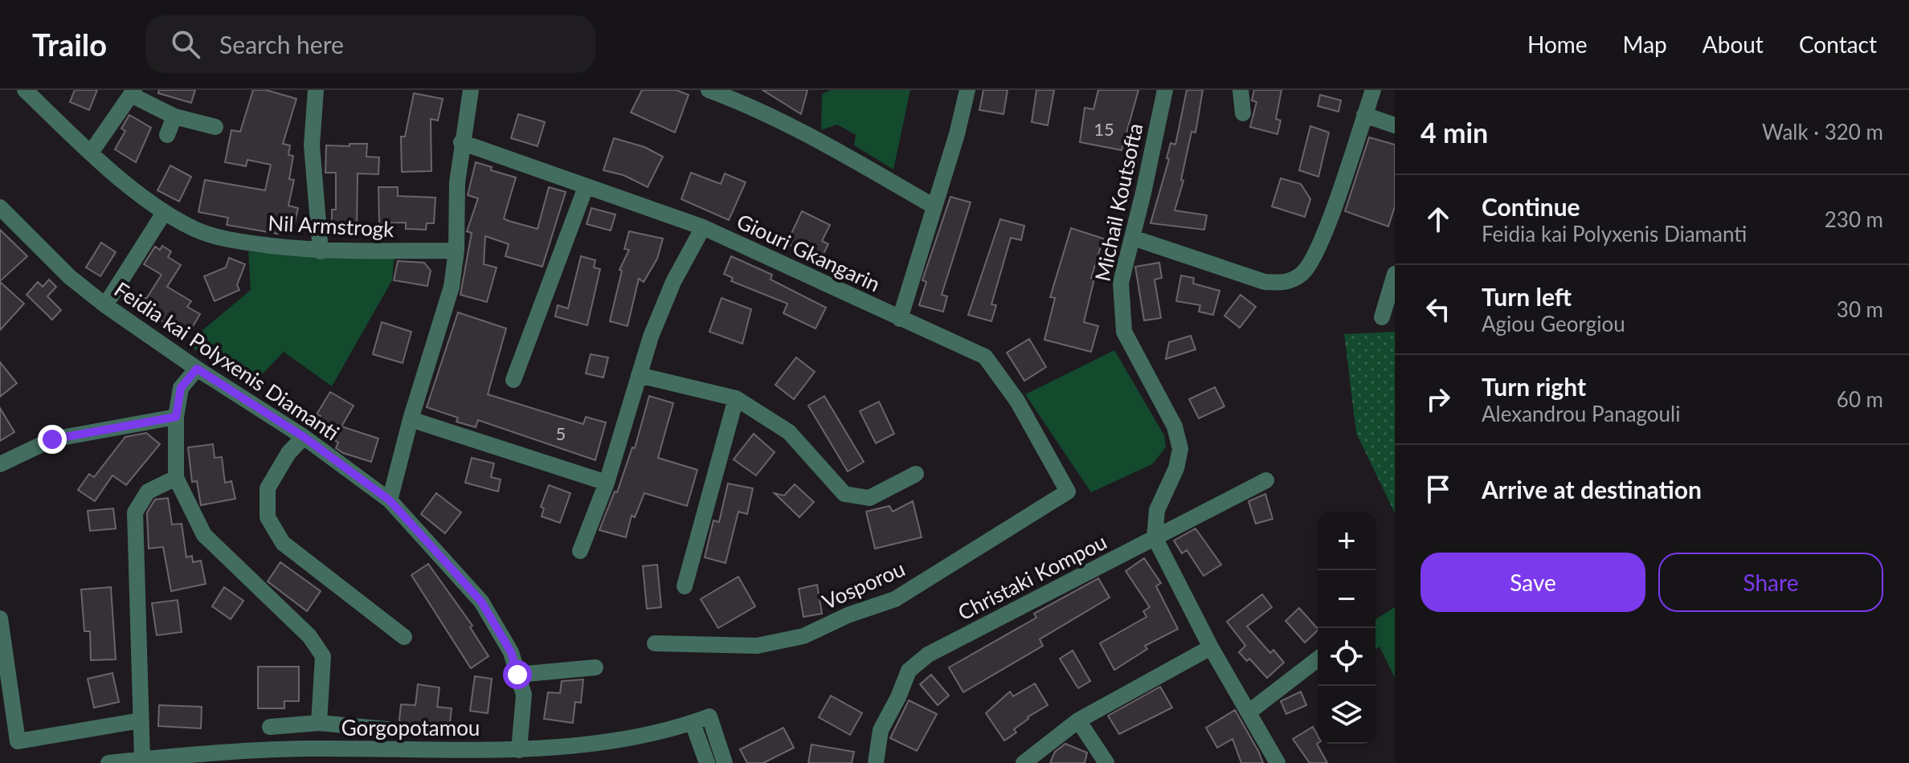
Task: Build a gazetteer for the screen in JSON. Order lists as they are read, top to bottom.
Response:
{
  "streets": {
    "street": [
      "Michail Koutsofta",
      "Nil Armstrogk",
      "Giouri Gkangarin",
      "Feidia kai Polyxenis Diamanti",
      "Christaki Kompou",
      "Vosporou",
      "Gorgopotamou"
    ]
  },
  "crossings": [
    ["Michail Koutsofta", "Christaki Kompou"],
    ["Giouri Gkangarin", "Vosporou"],
    ["Feidia kai Polyxenis Diamanti", "Gorgopotamou"]
  ],
  "house_numbers": ["15", "5"],
  "page": {
    "header": "Trailo",
    "search": "Search here",
    "nav": [
      "Home",
      "Map",
      "About",
      "Contact"
    ],
    "heading": ["4 min", "Walk · 320 m"],
    "list": [
      ["Continue", "Feidia kai Polyxenis Diamanti", "230 m"],
      ["Turn left", "Agiou Georgiou", "30 m"],
      ["Turn right", "Alexandrou Panagouli", "60 m"],
      "Arrive at destination"
    ],
    "map_buttons": ["+", "−"],
    "buttons": ["Save", "Share"]
  }
}
